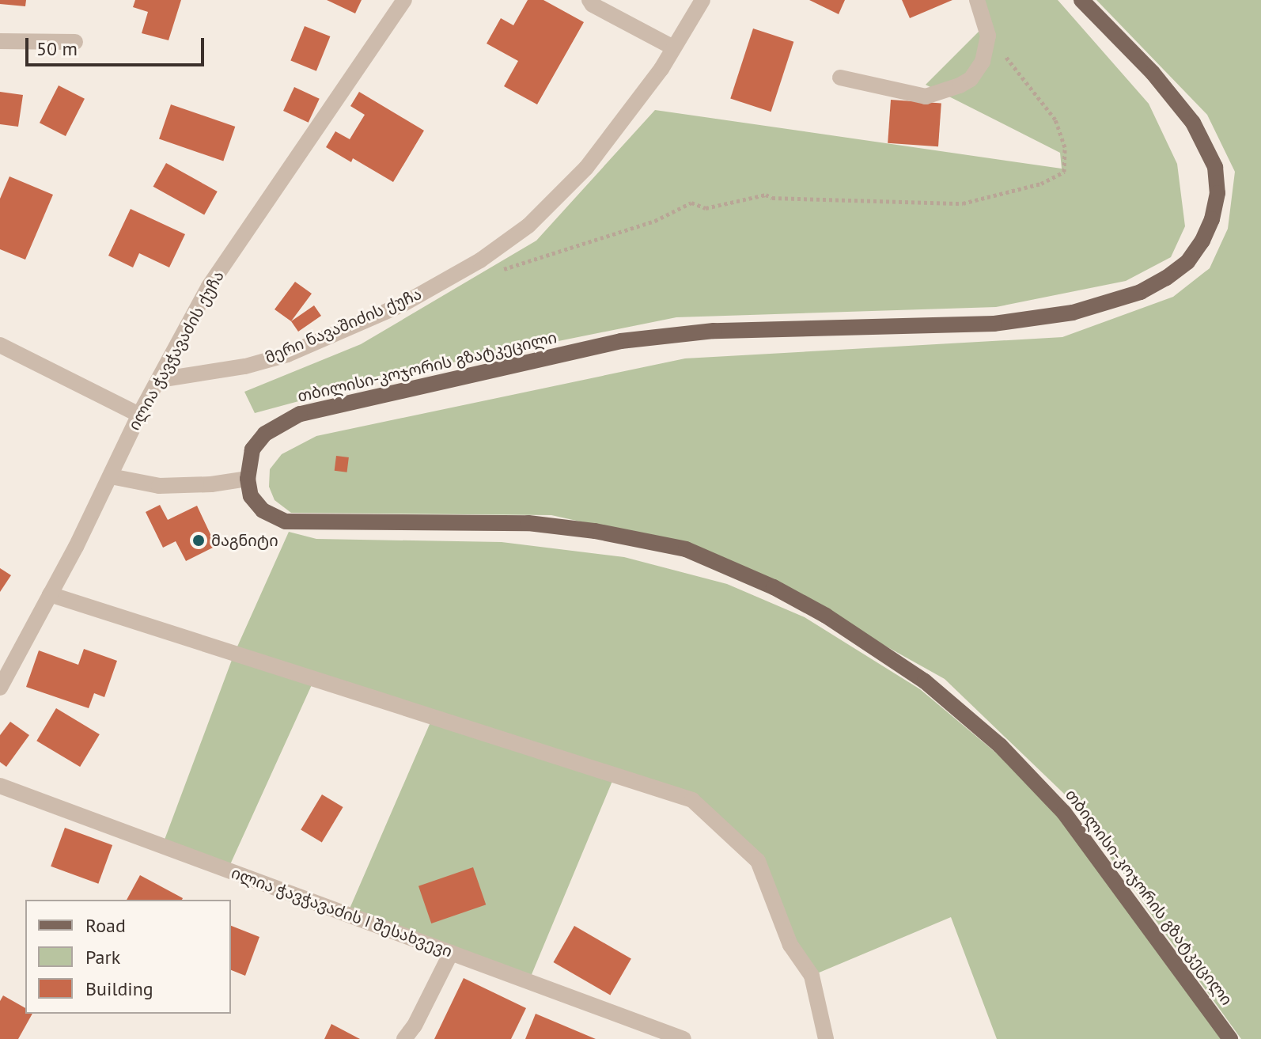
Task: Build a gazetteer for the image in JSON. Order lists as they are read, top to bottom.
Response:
{
  "streets": {
    "main road": ["თბილისი-კოჯორის გზატკეცილი"],
    "street": ["მერი ნავაშიძის ქუჩა", "ილია ჭავჭავაძის ქუჩა", "ილია ჭავჭავაძის I შესახვევი"]
  },
  "crossings": [
    ["მერი ნავაშიძის ქუჩა", "ილია ჭავჭავაძის ქუჩა"]
  ],
  "places": ["მაგნიტი"],
  "legend": ["Road", "Park", "Building"],
  "scale_bar": "50 m"
}
